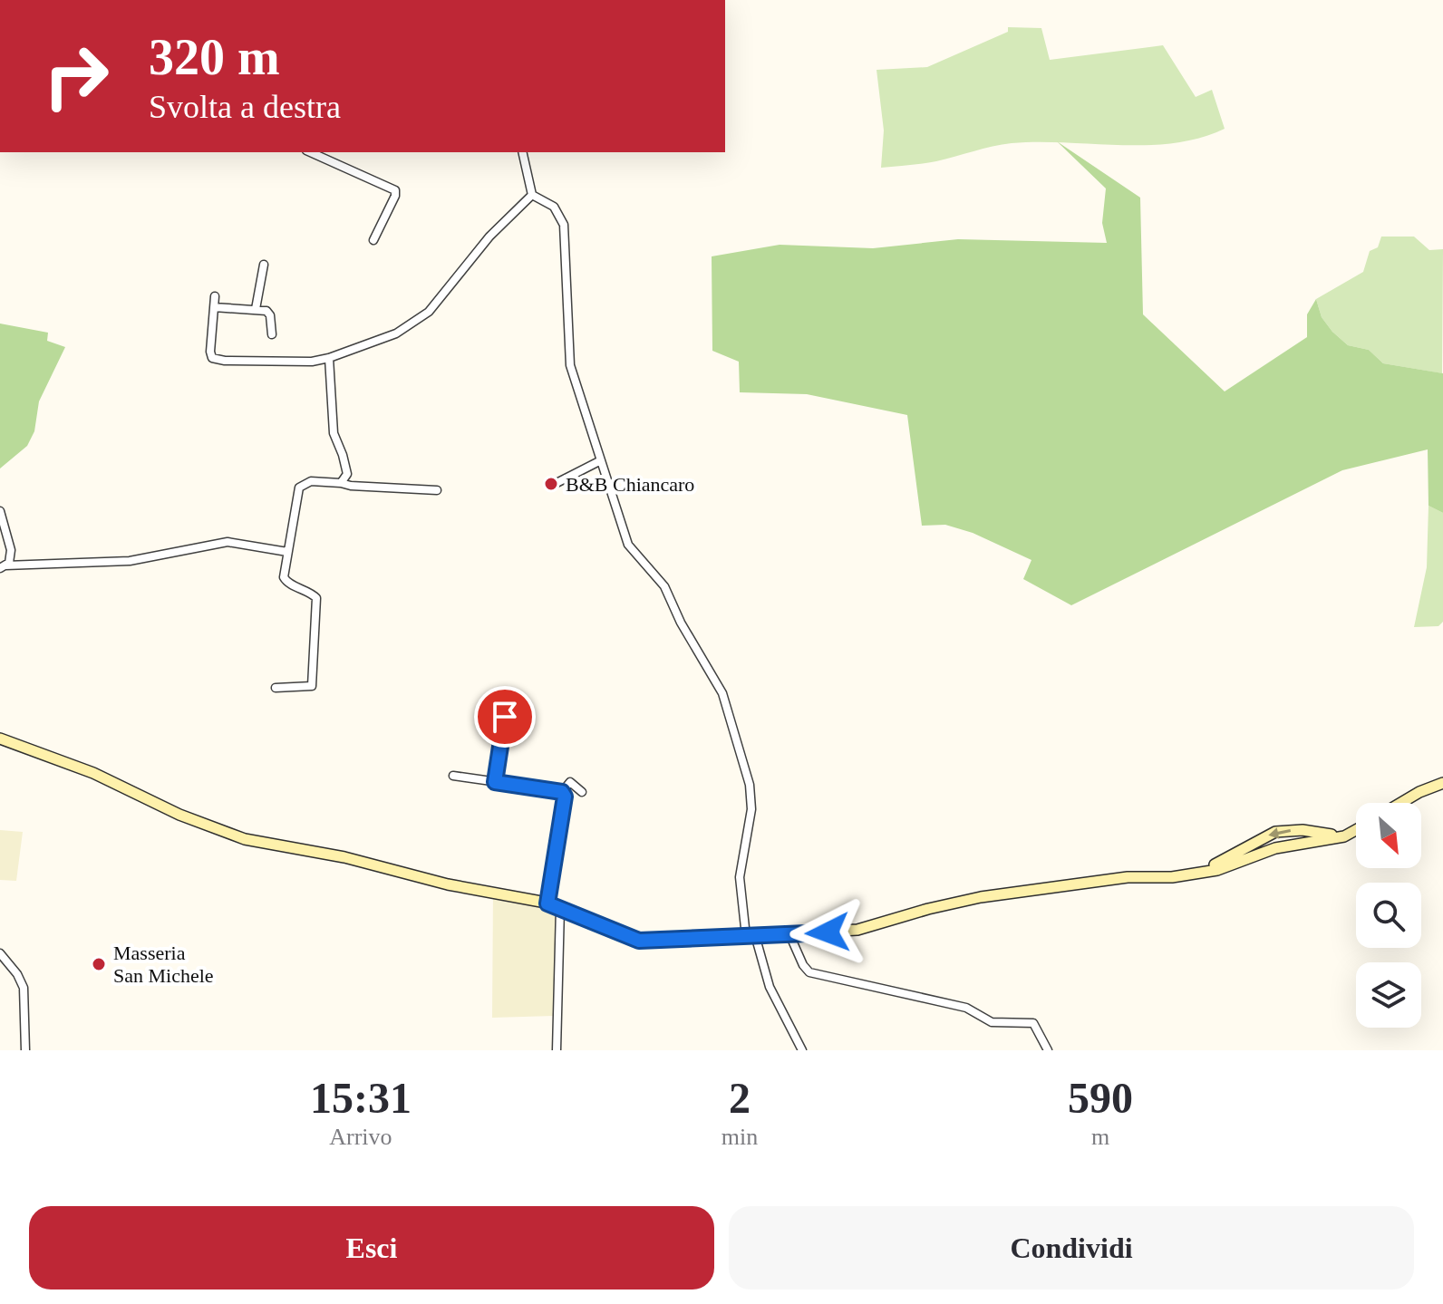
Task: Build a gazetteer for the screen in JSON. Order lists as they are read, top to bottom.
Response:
{
  "places": ["B&B Chiancaro", "Masseria San Michele"],
  "north": "bottom right",
  "page": {
    "turn": ["320 m", "Svolta a destra"],
    "eta": [
      "15:31",
      "Arrivo",
      "2",
      "min",
      "590",
      "m"
    ],
    "buttons": ["Esci", "Condividi"]
  }
}
